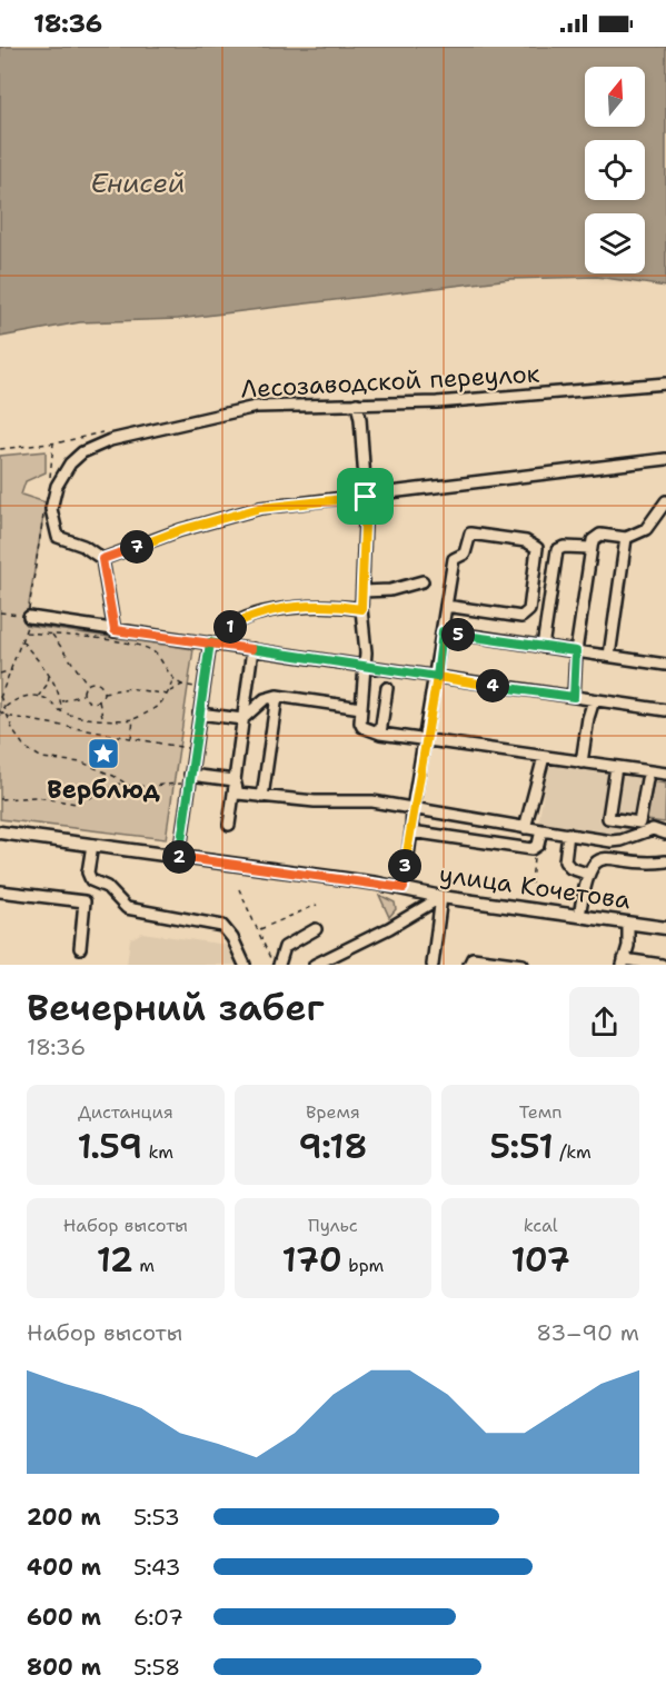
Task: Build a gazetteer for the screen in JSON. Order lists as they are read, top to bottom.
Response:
{
  "streets": {
    "main road": ["улица Кочетова"],
    "street": ["Лесозаводской переулок"]
  },
  "water": ["Енисей"],
  "places": {
    "place": ["Верблюд"]
  },
  "north": "top",
  "page": {
    "status": "18:36",
    "pins": [
      "7",
      "1",
      "5",
      "4",
      "2",
      "3"
    ],
    "heading": ["Вечерний забег", "18:36"],
    "stats": [
      ["Дистанция", "1.59 km"],
      ["Время", "9:18"],
      ["Темп", "5:51 /km"],
      ["Набор высоты", "12 m"],
      ["Пульс", "170 bpm"],
      ["kcal", "107"]
    ],
    "chart": ["Набор высоты", "83–90 m"],
    "list": [
      {
        "name": "200 m",
        "note": "5:53"
      },
      {
        "name": "400 m",
        "note": "5:43"
      },
      {
        "name": "600 m",
        "note": "6:07"
      },
      {
        "name": "800 m",
        "note": "5:58"
      }
    ]
  }
}
